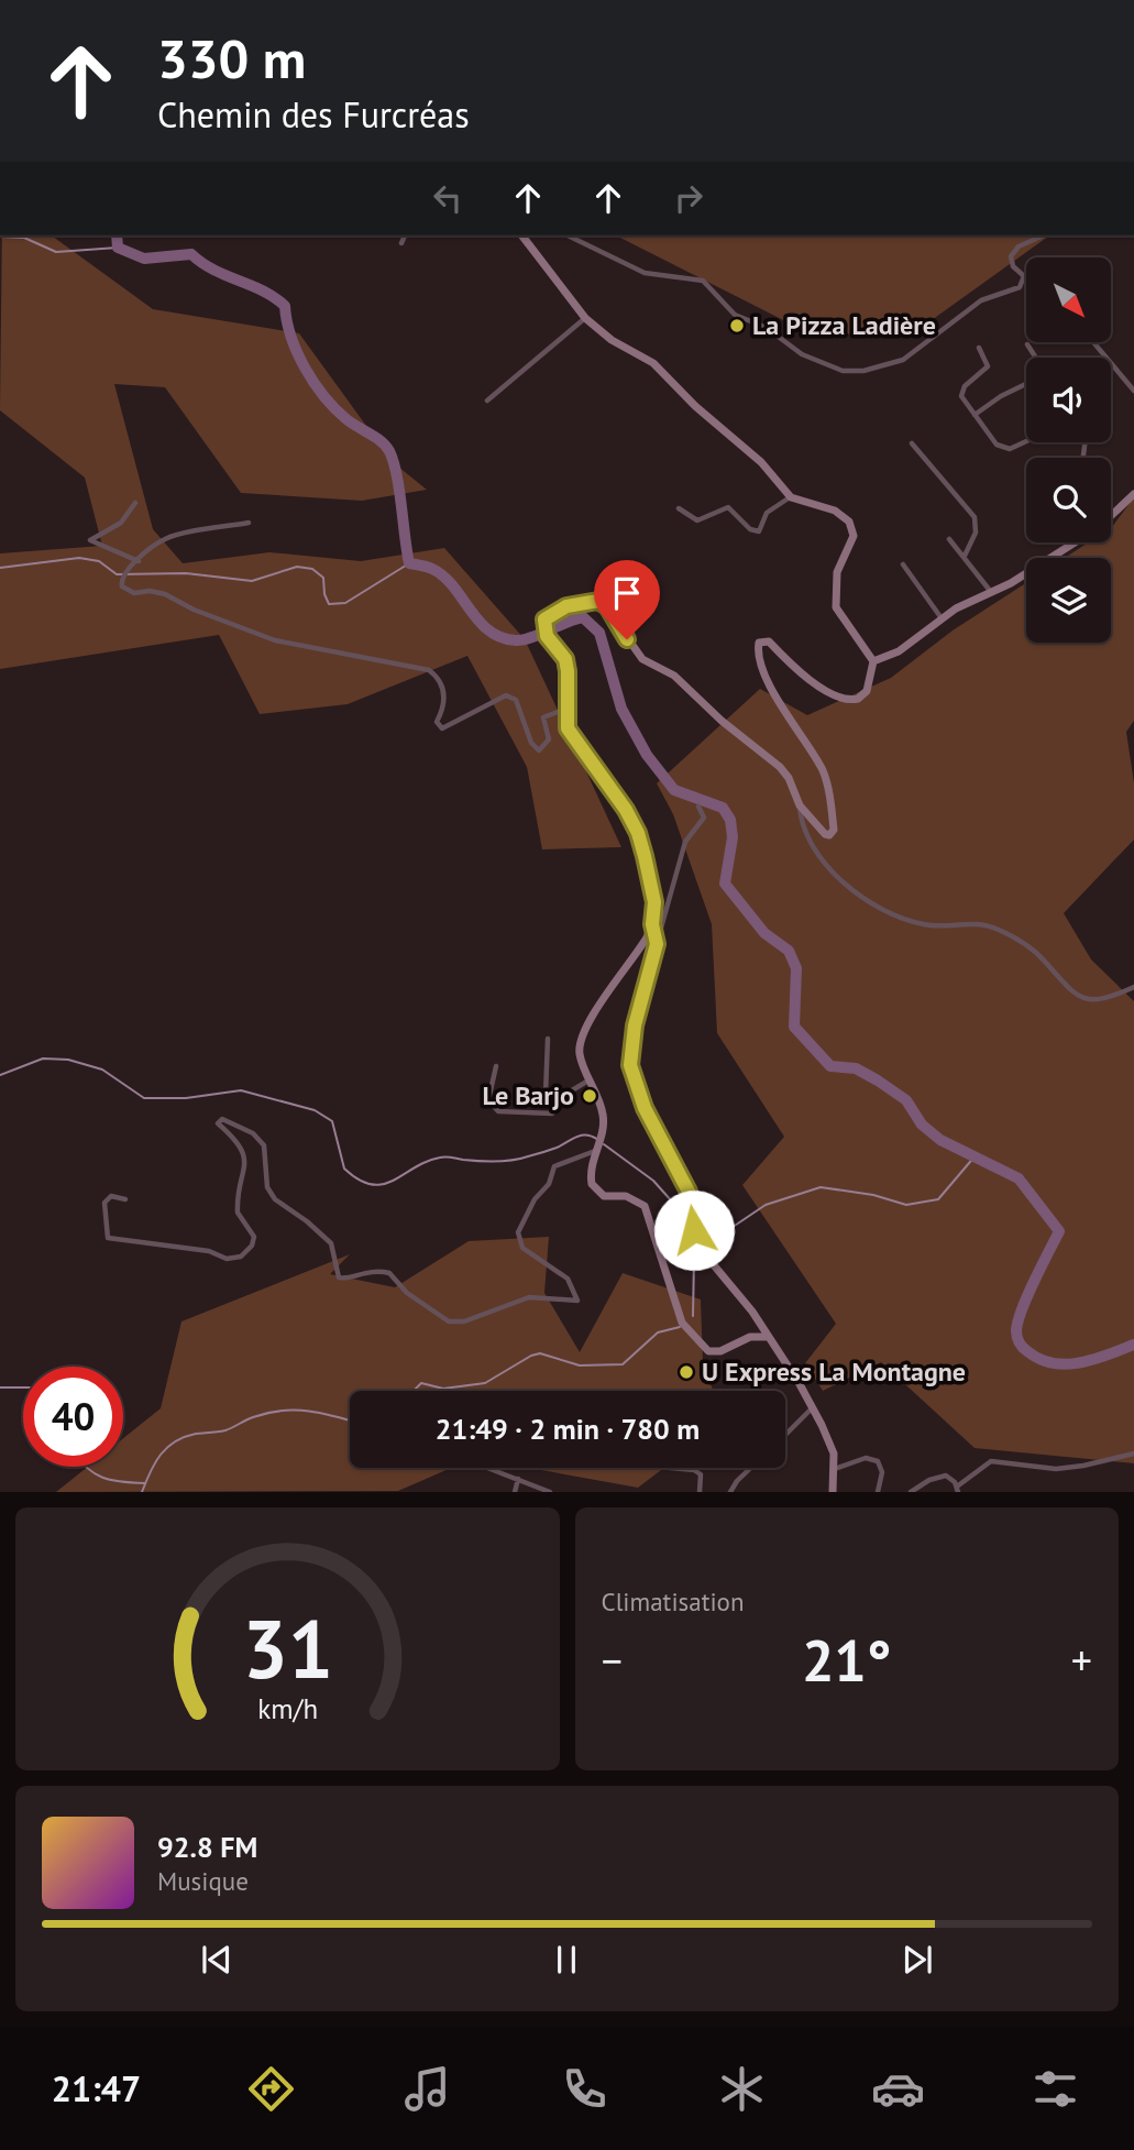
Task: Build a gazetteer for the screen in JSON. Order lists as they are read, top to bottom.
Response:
{
  "places": ["La Pizza Ladière", "Le Barjo", "U Express La Montagne"],
  "north": "bottom right",
  "page": {
    "turn": ["330 m", "Chemin des Furcréas"],
    "limit": "40",
    "trip": "21:49 · 2 min · 780 m",
    "tile": "Climatisation",
    "heat": ["−", "21°", "+"],
    "song": ["92.8 FM", "Musique"],
    "tabs": "21:47",
    "gauge": ["31", "km/h"]
  }
}
